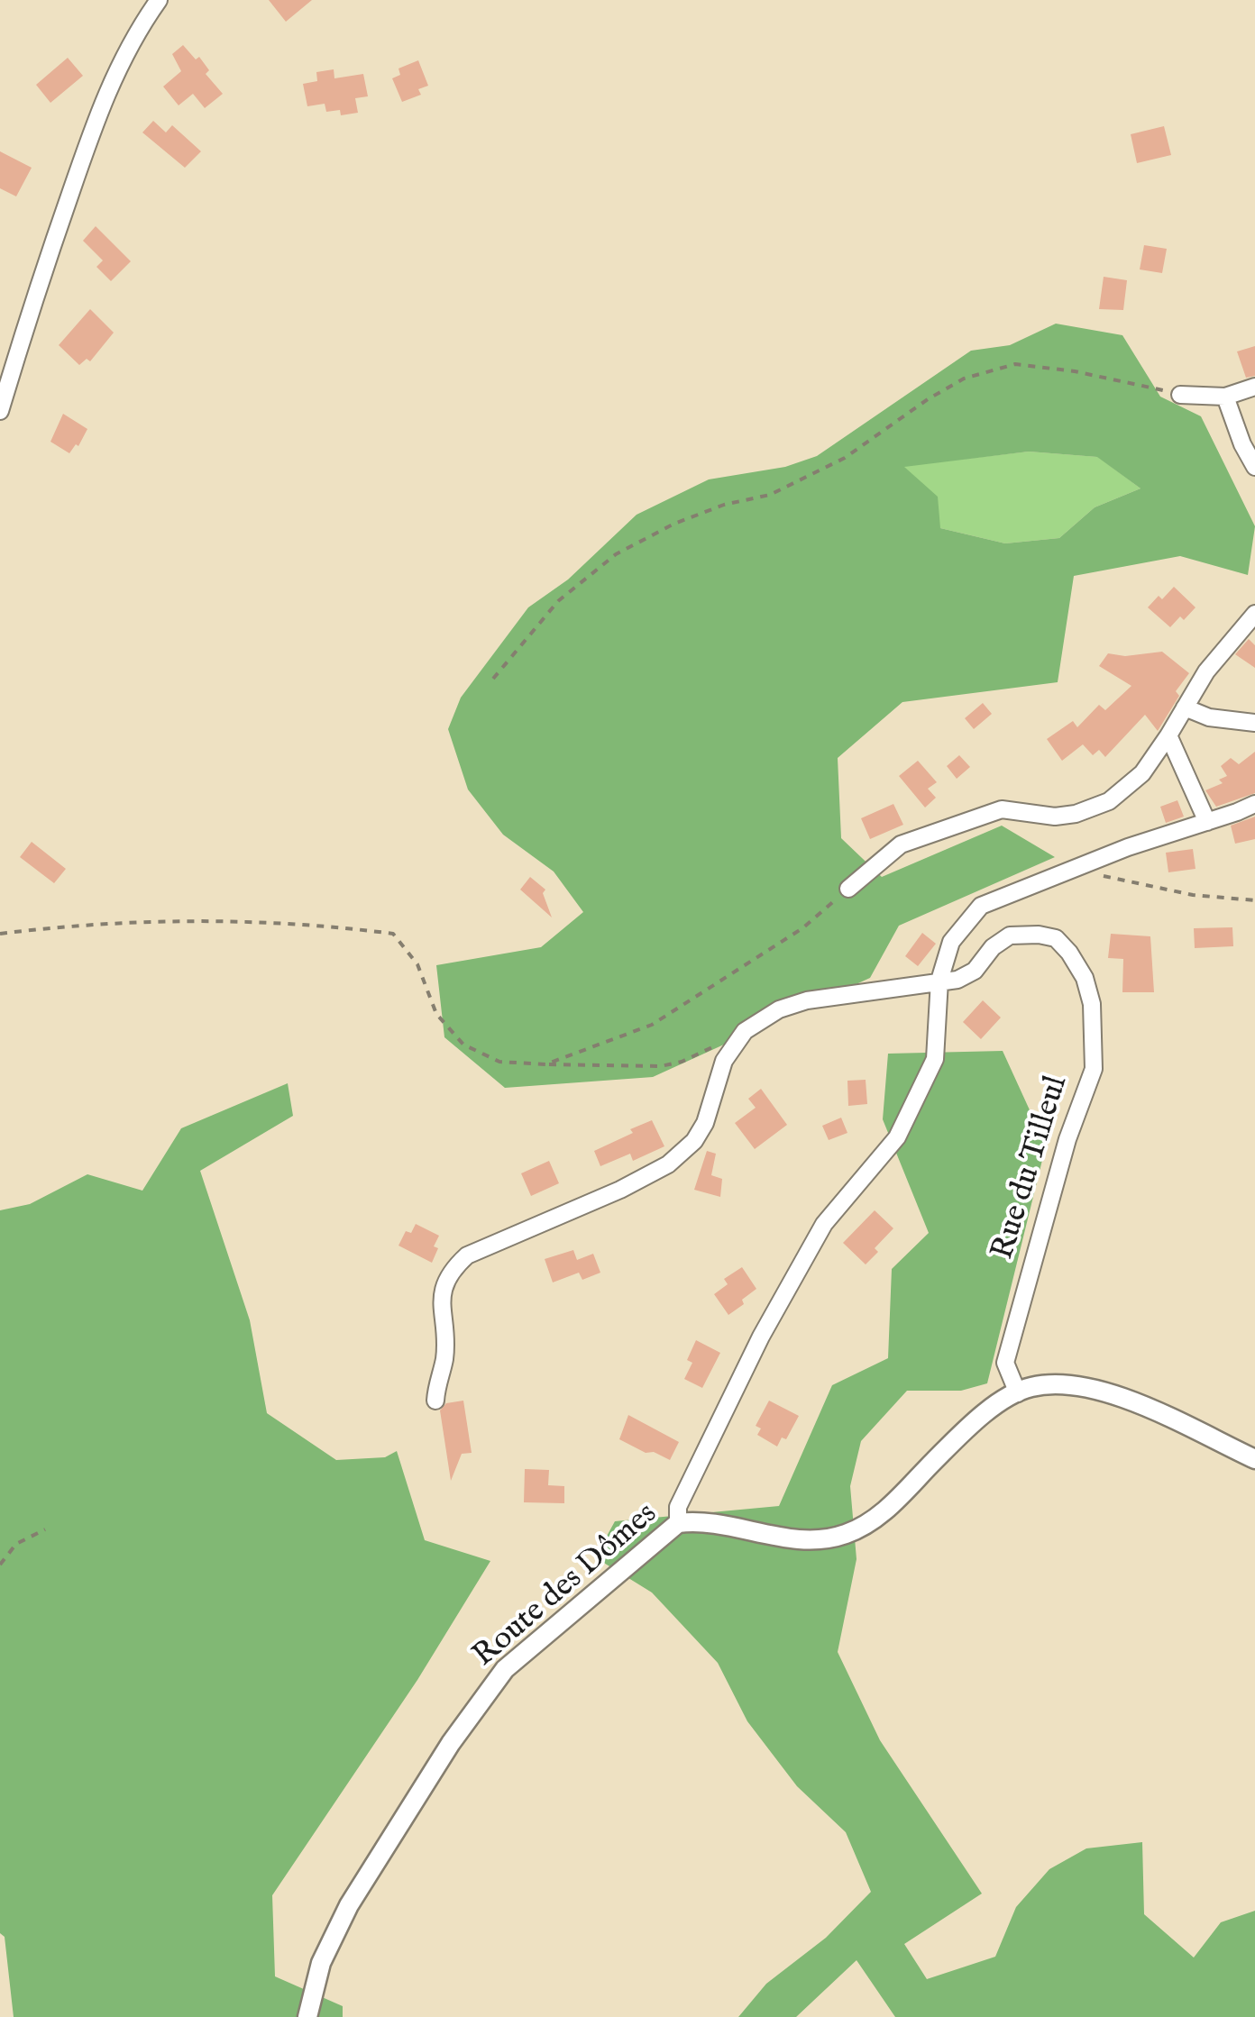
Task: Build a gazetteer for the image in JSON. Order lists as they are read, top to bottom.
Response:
{
  "streets": {
    "street": ["Rue du Tilleul", "Route des Dômes"]
  },
  "crossings": [
    ["Rue du Tilleul", "Route des Dômes"]
  ]
}
